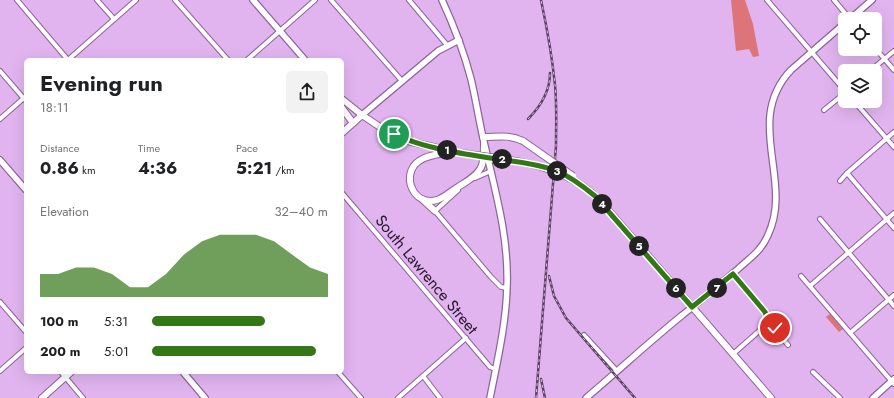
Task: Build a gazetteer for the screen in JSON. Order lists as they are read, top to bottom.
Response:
{
  "streets": {
    "street": ["South Lawrence Street"]
  },
  "page": {
    "heading": ["Evening run", "18:11"],
    "stats": [
      ["Distance", "0.86 km"],
      ["Time", "4:36"],
      ["Pace", "5:21 /km"]
    ],
    "pins": [
      "1",
      "2",
      "3",
      "4",
      "5",
      "6",
      "7"
    ],
    "chart": ["Elevation", "32–40 m"],
    "list": [
      {
        "name": "100 m",
        "note": "5:31"
      },
      {
        "name": "200 m",
        "note": "5:01"
      }
    ]
  }
}
